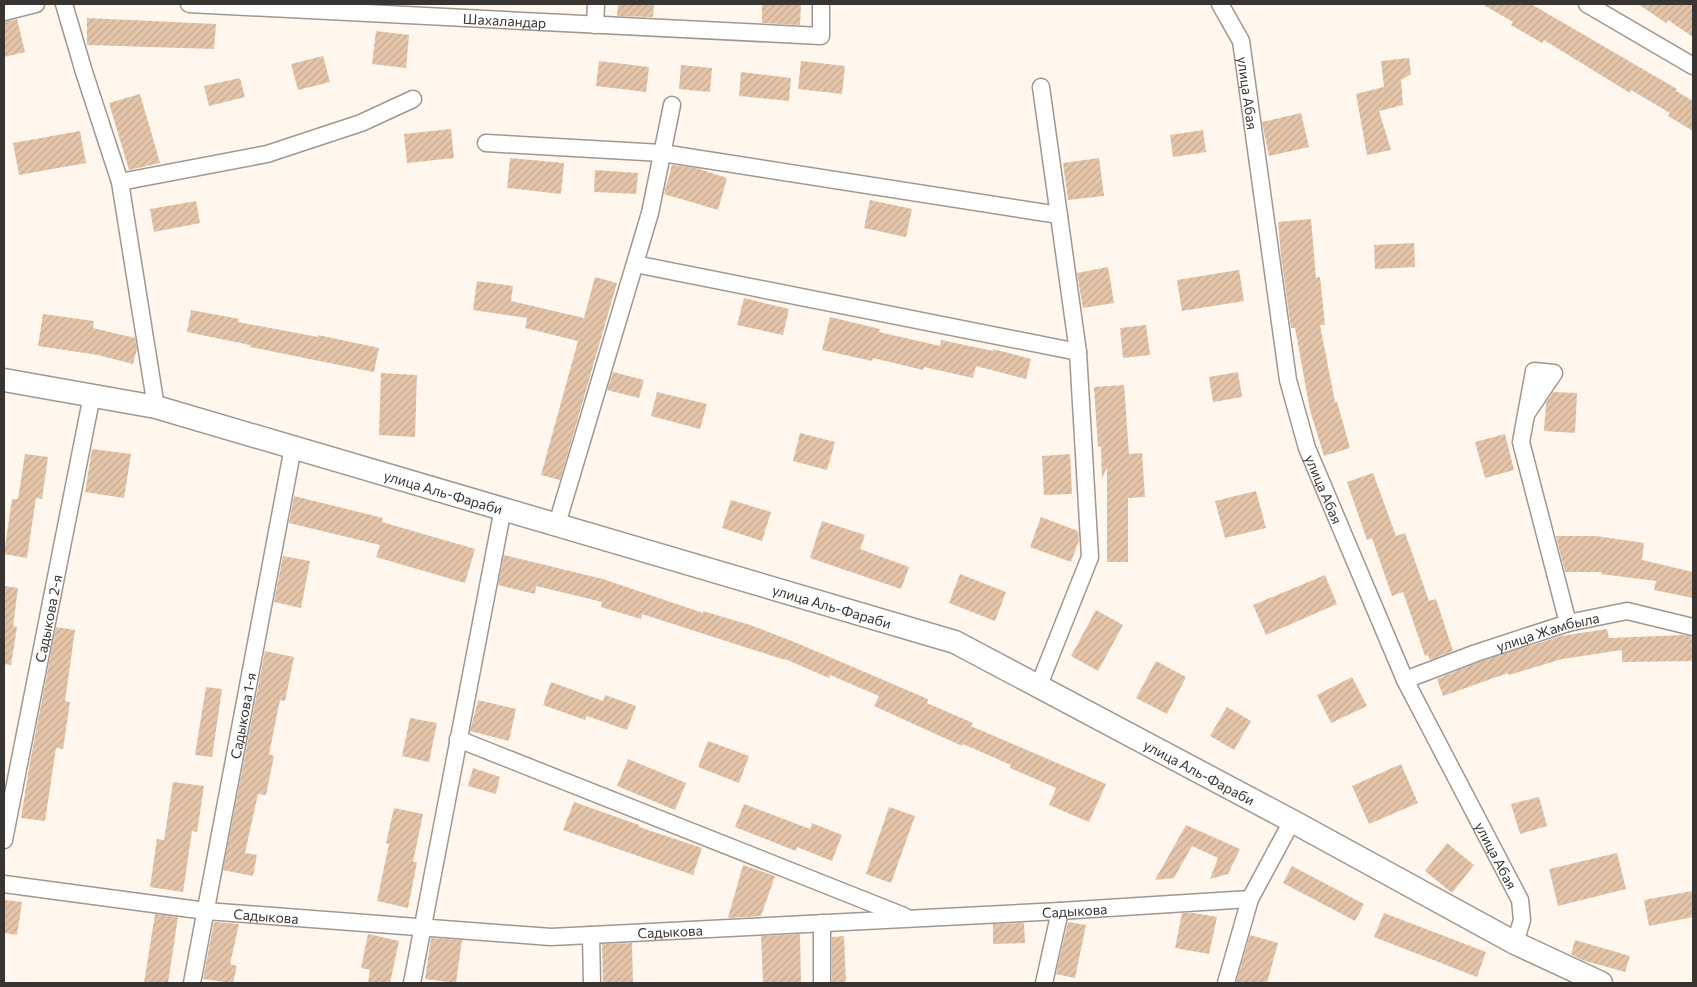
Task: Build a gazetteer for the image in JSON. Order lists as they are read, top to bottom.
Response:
{
  "streets": {
    "main road": ["улица Аль-Фараби"],
    "street": [
      "Шахаландар",
      "улица Абая",
      "Садыкова 2-я",
      "улица Жамбыла",
      "Садыкова 1-я",
      "Садыкова"
    ]
  },
  "crossings": [
    ["улица Абая", "улица Аль-Фараби"],
    ["улица Абая", "улица Жамбыла"],
    ["улица Аль-Фараби", "Садыкова 2-я"],
    ["улица Аль-Фараби", "Садыкова 1-я"],
    ["Садыкова 1-я", "Садыкова"]
  ]
}
